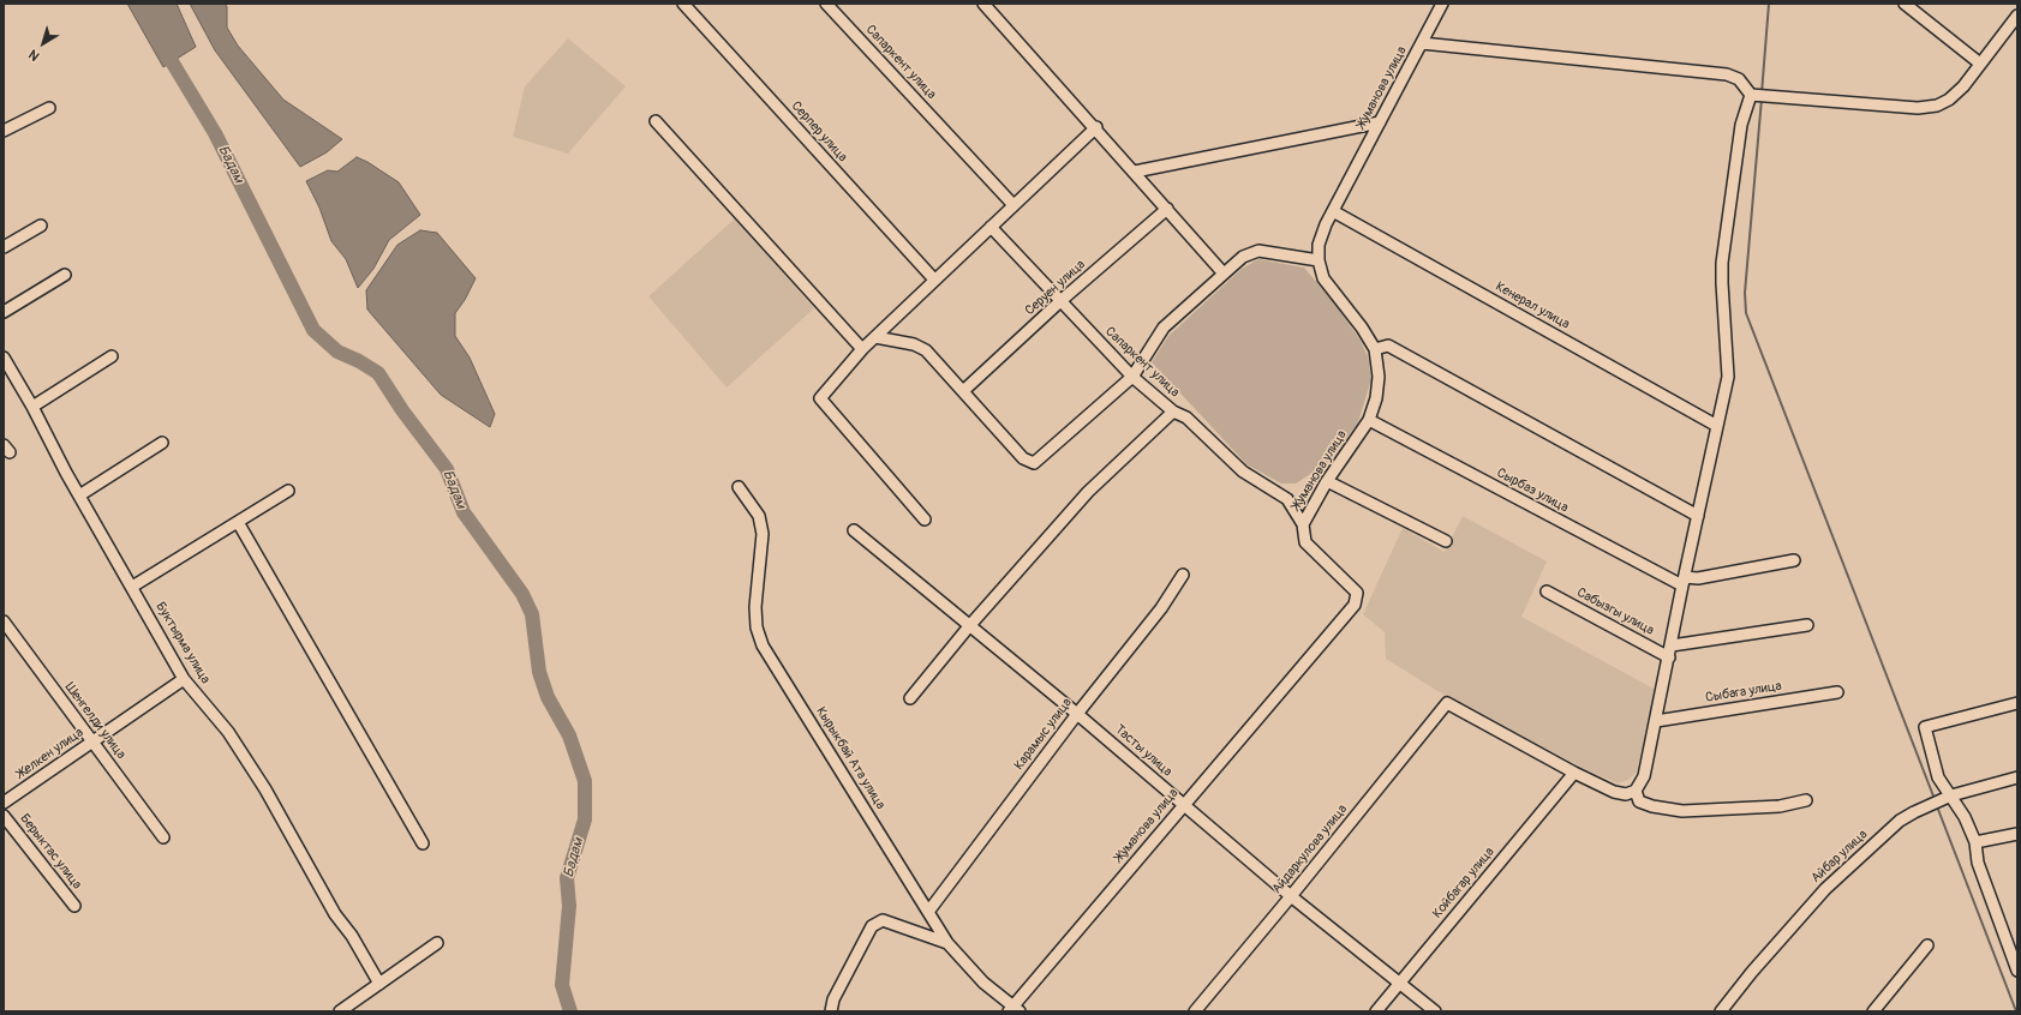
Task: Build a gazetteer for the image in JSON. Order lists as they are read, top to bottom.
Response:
{
  "streets": {
    "street": [
      "Сапаркент улица",
      "Жуманова улица",
      "Серпер улица",
      "Серуен улица",
      "Кенерал улица",
      "Сырбаз улица",
      "Сабызгы улица",
      "Буктырма улица",
      "Сыбага улица",
      "Шенгелди улица",
      "Карамыс улица",
      "Тасты улица",
      "Желкен улица",
      "Кырыкбай Ата улица",
      "Айдаркулова улица",
      "Берыктас улица",
      "Айбар улица",
      "Койбагар улица"
    ]
  },
  "crossings": [
    ["Сапаркент улица", "Жуманова улица"],
    ["Сапаркент улица", "Серуен улица"],
    ["Жуманова улица", "Кенерал улица"],
    ["Жуманова улица", "Сырбаз улица"],
    ["Жуманова улица", "Тасты улица"],
    ["Жуманова улица", "Кырыкбай Ата улица"],
    ["Буктырма улица", "Желкен улица"],
    ["Шенгелди улица", "Желкен улица"],
    ["Карамыс улица", "Тасты улица"],
    ["Карамыс улица", "Кырыкбай Ата улица"],
    ["Тасты улица", "Айдаркулова улица"],
    ["Тасты улица", "Койбагар улица"],
    ["Айдаркулова улица", "Койбагар улица"]
  ],
  "water": ["Бадам"],
  "north": "bottom left"
}
